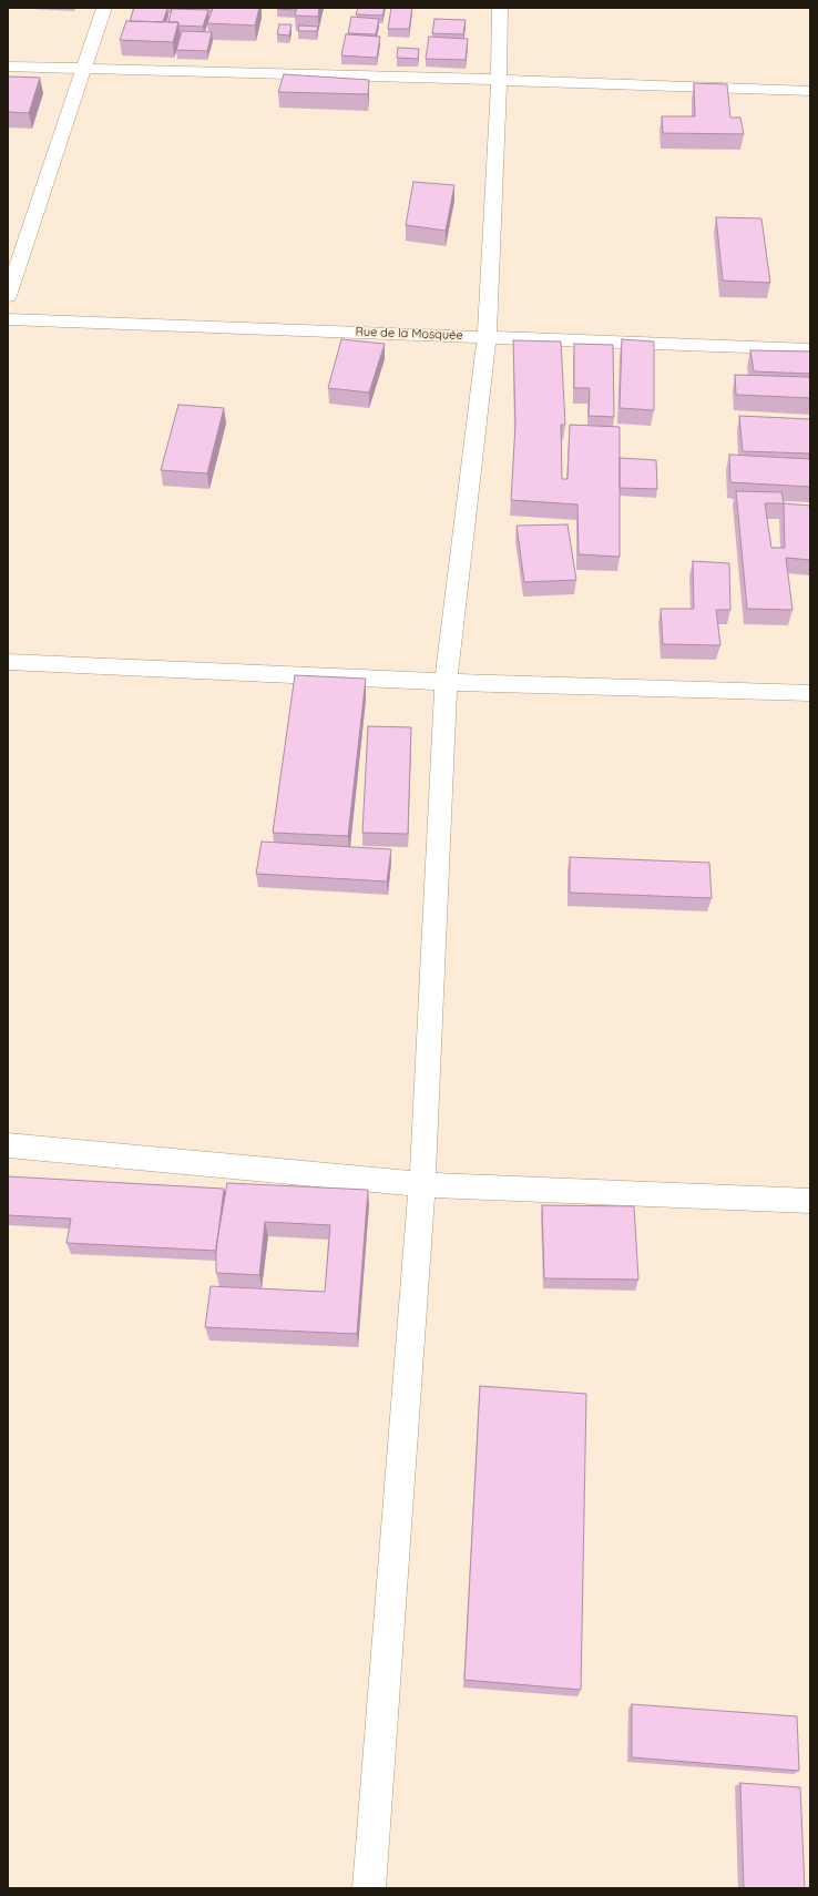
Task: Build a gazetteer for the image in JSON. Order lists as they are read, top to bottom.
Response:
{
  "streets": {
    "street": ["Rue de la Mosquée"]
  }
}
